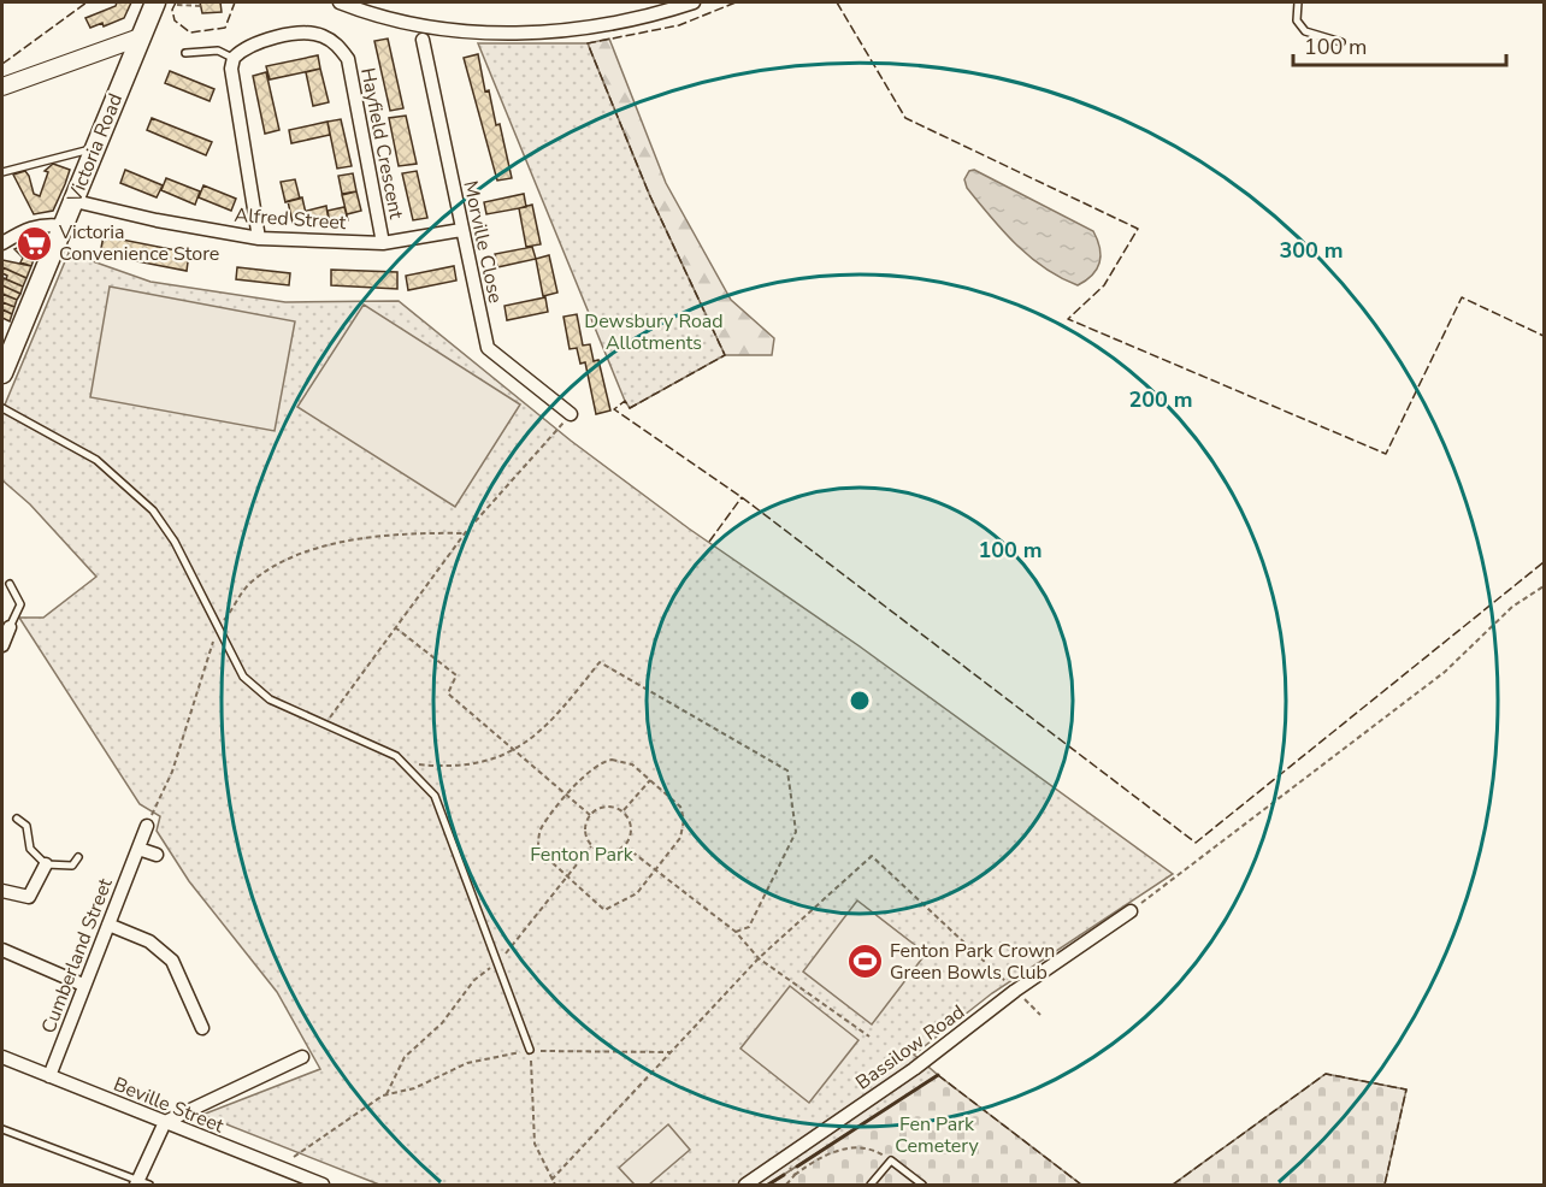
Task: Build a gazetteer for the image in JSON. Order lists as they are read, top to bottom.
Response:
{
  "streets": {
    "main road": ["Victoria Road"],
    "street": [
      "Hayfield Crescent",
      "Alfred Street",
      "Morville Close",
      "Cumberland Street",
      "Bassilow Road",
      "Beville Street"
    ]
  },
  "crossings": [
    ["Hayfield Crescent", "Alfred Street"],
    ["Victoria Road", "Alfred Street"],
    ["Alfred Street", "Morville Close"],
    ["Cumberland Street", "Beville Street"]
  ],
  "parks": ["Dewsbury Road Allotments", "Fenton Park", "Fen Park Cemetery"],
  "places": {
    "supermarket": ["Victoria Convenience Store"],
    "sports": ["Fenton Park Crown Green Bowls Club"]
  },
  "scale_bar": "100 m",
  "rings": ["300 m", "200 m", "100 m"]
}
